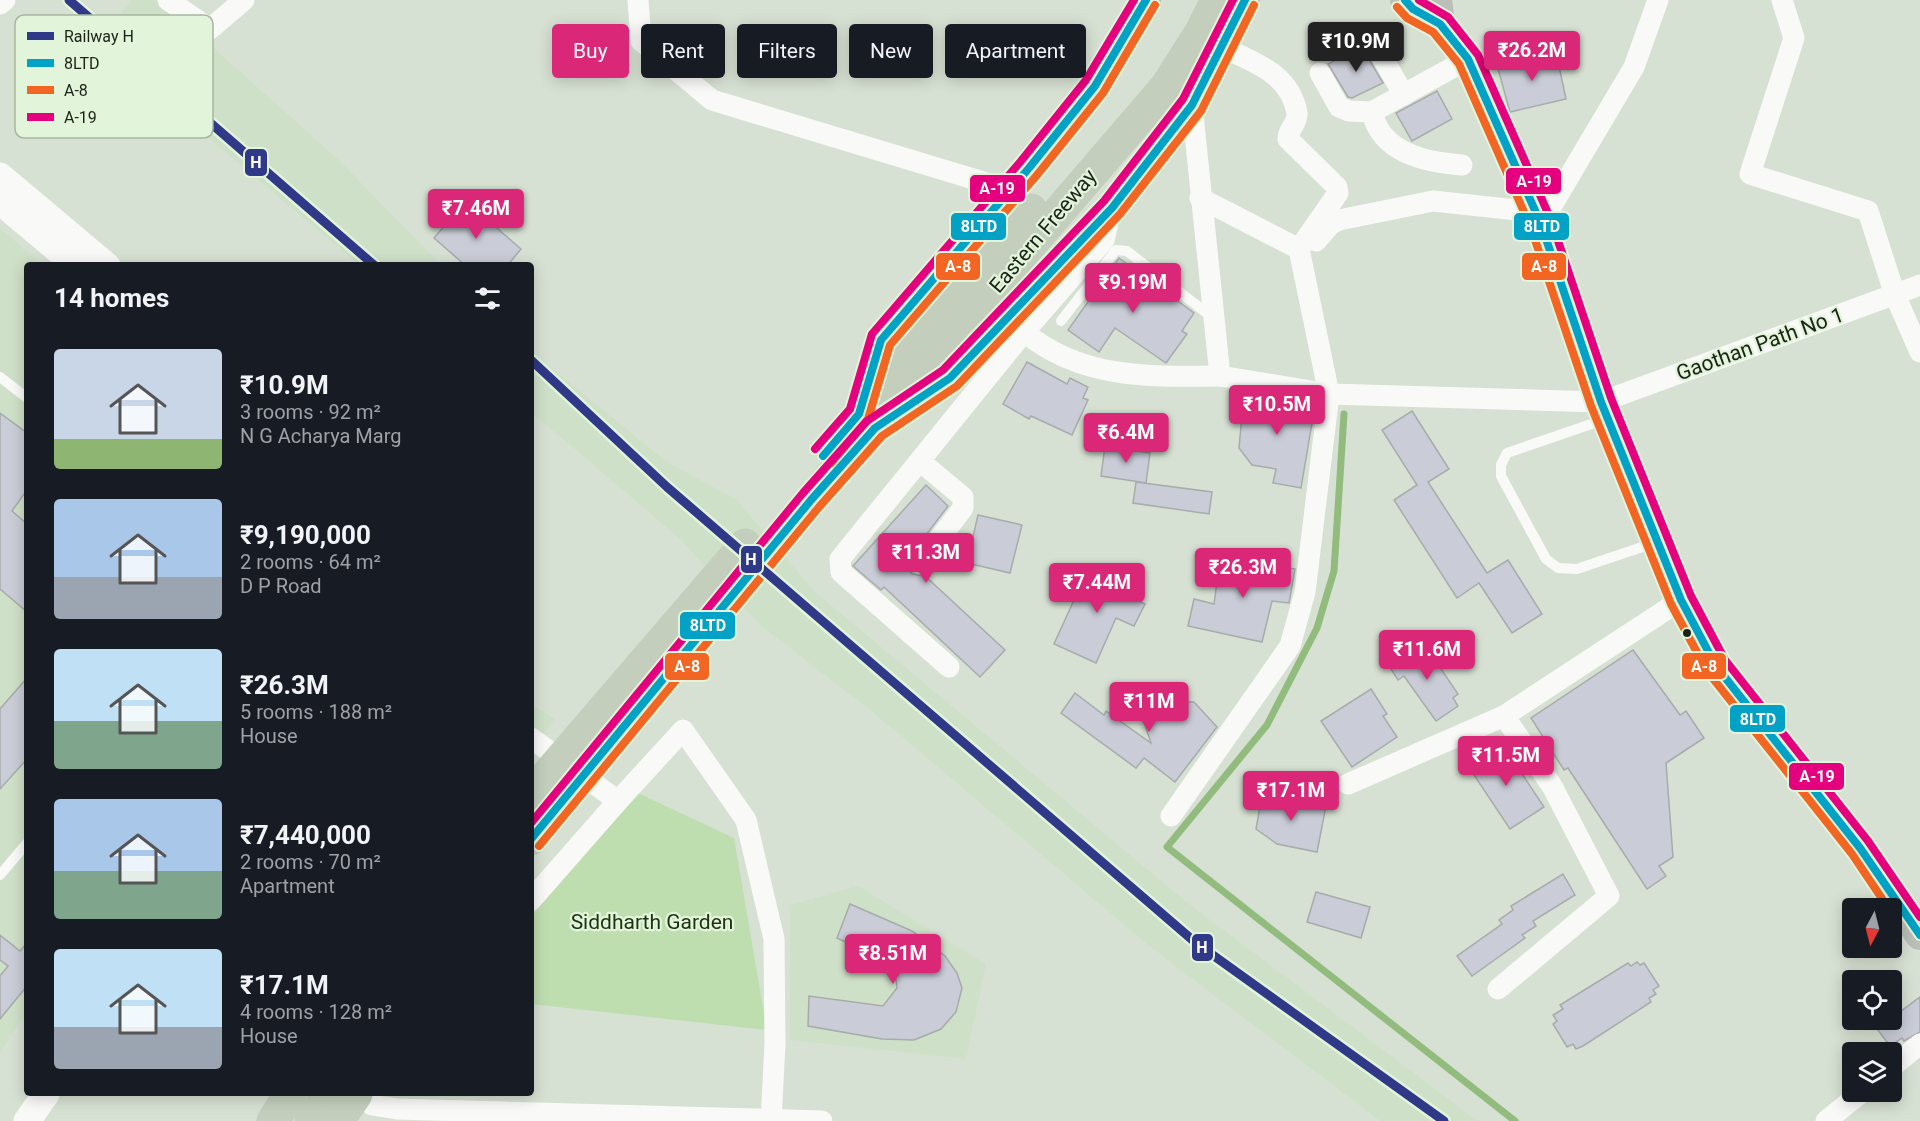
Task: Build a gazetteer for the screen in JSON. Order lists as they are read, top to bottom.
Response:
{
  "streets": {
    "highway": ["Eastern Freeway"],
    "street": ["Gaothan Path No 1"]
  },
  "parks": ["Siddharth Garden"],
  "lines": [
    "rail line H",
    "transit line 8LTD",
    "transit line A-19",
    "transit line A-8"
  ],
  "legend": [
    "Railway H",
    "8LTD",
    "A-8",
    "A-19"
  ],
  "north": "bottom",
  "page": {
    "price": [
      "₹10.9M",
      "₹26.2M",
      "₹7.46M",
      "₹9.19M",
      "₹10.5M",
      "₹6.4M",
      "₹11.3M",
      "₹26.3M",
      "₹7.44M",
      "₹11.6M",
      "₹11M",
      "₹11.5M",
      "₹17.1M",
      "₹8.51M"
    ],
    "chip": [
      "Buy",
      "Rent",
      "Filters",
      "New",
      "Apartment"
    ],
    "heading": "14 homes",
    "list": [
      {
        "name": "₹10.9M",
        "note": "3 rooms · 92 m² · N G Acharya Marg"
      },
      {
        "name": "₹9,190,000",
        "note": "2 rooms · 64 m² · D P Road"
      },
      {
        "name": "₹26.3M",
        "note": "5 rooms · 188 m² · House"
      },
      {
        "name": "₹7,440,000",
        "note": "2 rooms · 70 m² · Apartment"
      },
      {
        "name": "₹17.1M",
        "note": "4 rooms · 128 m² · House"
      }
    ]
  }
}
